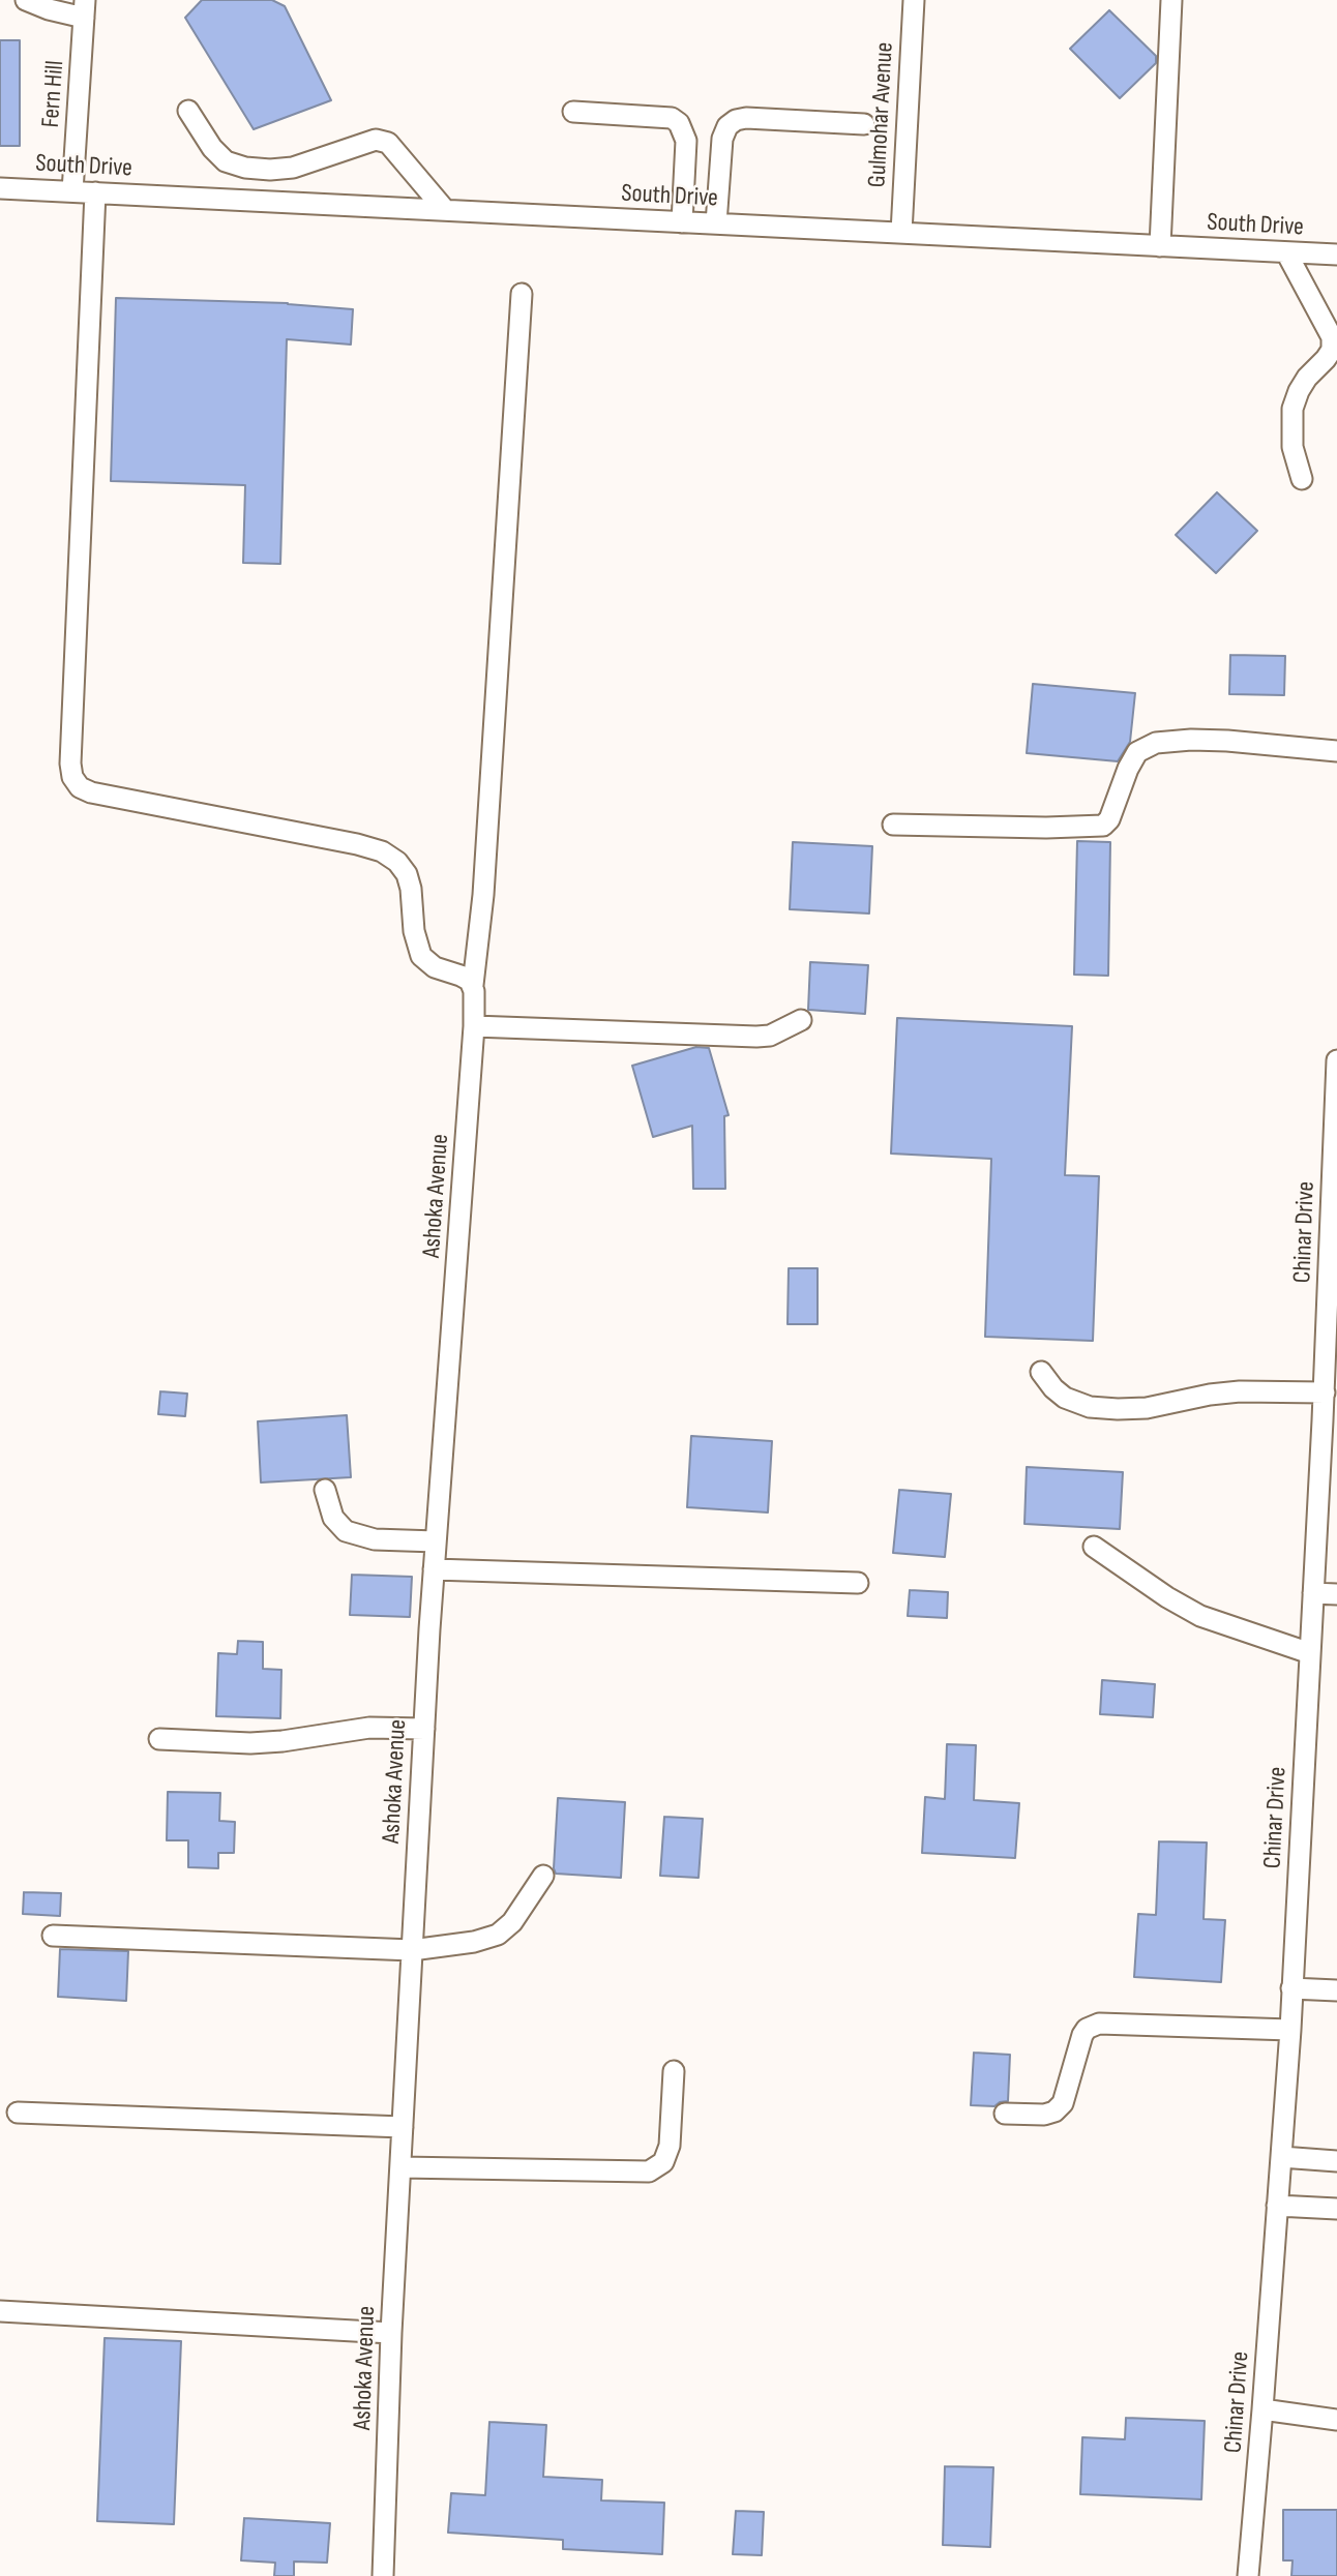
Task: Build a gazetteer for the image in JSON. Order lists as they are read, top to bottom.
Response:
{
  "streets": {
    "street": [
      "Fern Hill",
      "Gulmohar Avenue",
      "South Drive",
      "Ashoka Avenue",
      "Chinar Drive"
    ]
  },
  "crossings": [
    ["Fern Hill", "South Drive"],
    ["Gulmohar Avenue", "South Drive"]
  ]
}
